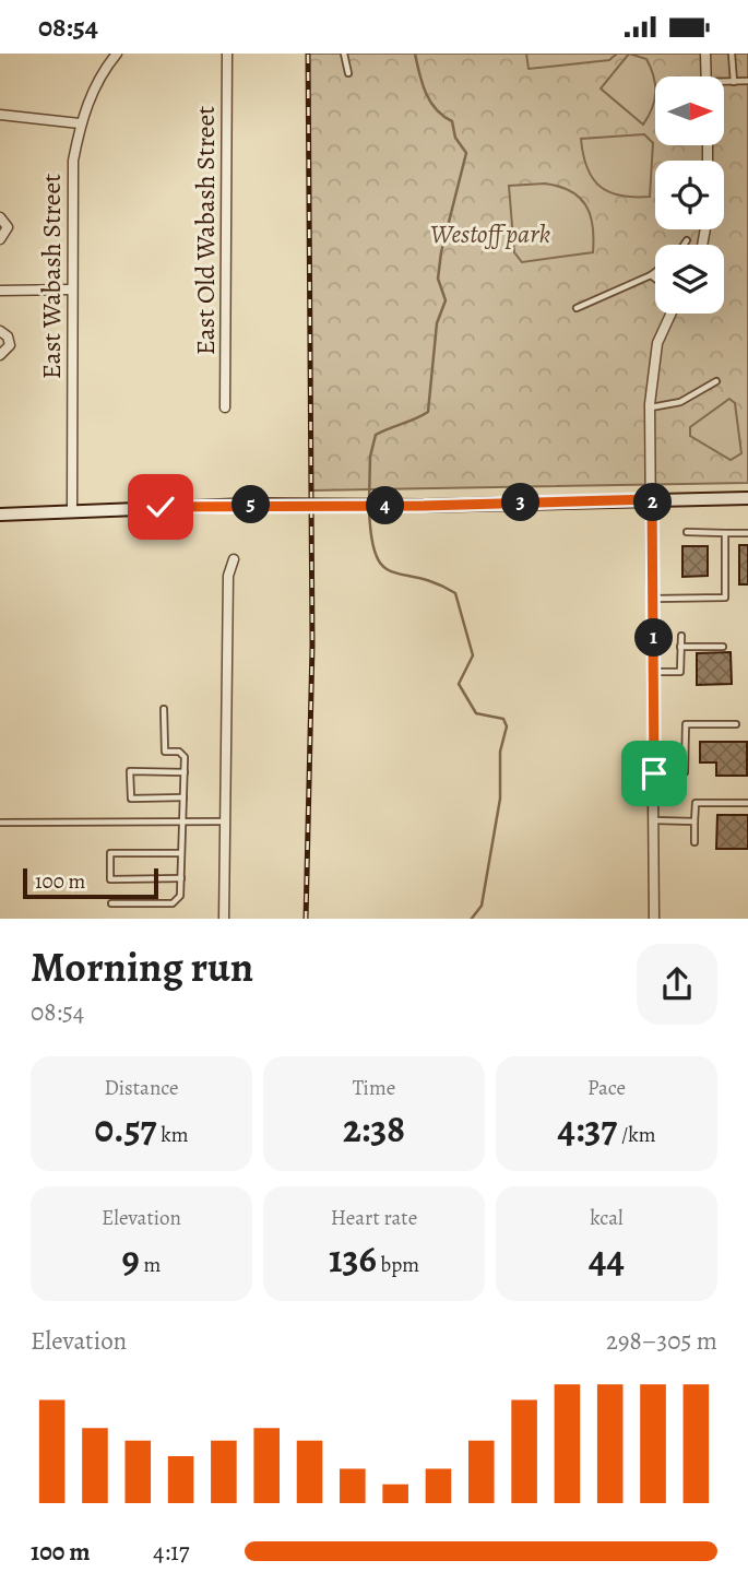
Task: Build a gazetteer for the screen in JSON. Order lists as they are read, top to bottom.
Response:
{
  "streets": {
    "street": ["East Old Wabash Street", "East Wabash Street"]
  },
  "parks": ["Westoff park"],
  "scale_bar": "100 m",
  "north": "right",
  "page": {
    "status": "08:54",
    "pins": [
      "2",
      "3",
      "5",
      "4",
      "1"
    ],
    "scale": "100 m",
    "heading": ["Morning run", "08:54"],
    "stats": [
      ["Distance", "0.57 km"],
      ["Time", "2:38"],
      ["Pace", "4:37 /km"],
      ["Elevation", "9 m"],
      ["Heart rate", "136 bpm"],
      ["kcal", "44"]
    ],
    "chart": ["Elevation", "298–305 m"],
    "list": [
      {
        "name": "100 m",
        "note": "4:17"
      }
    ]
  }
}
